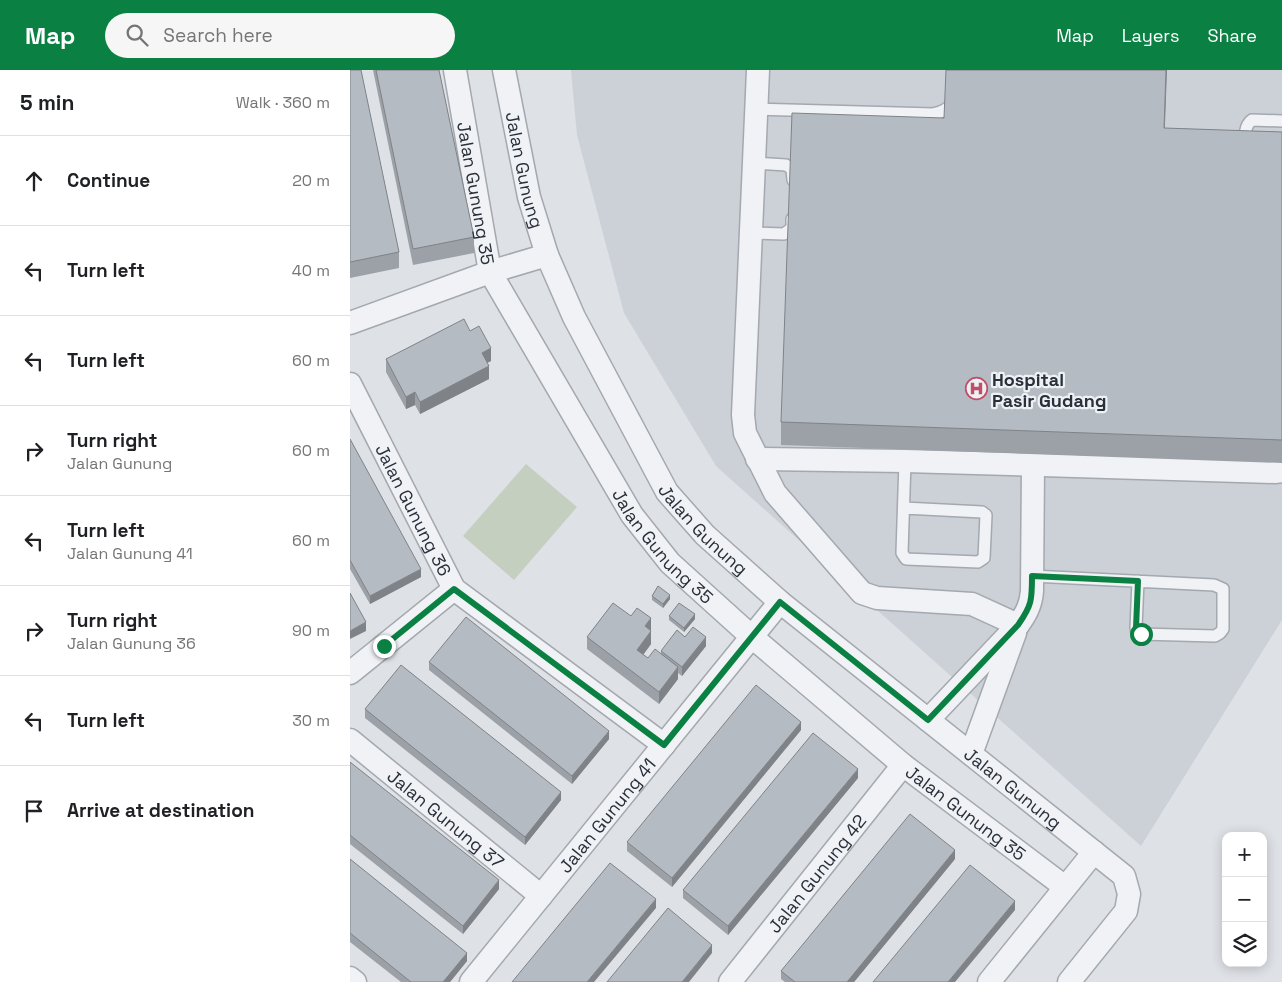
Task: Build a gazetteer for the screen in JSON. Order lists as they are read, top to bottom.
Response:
{
  "streets": {
    "street": [
      "Jalan Gunung",
      "Jalan Gunung 35",
      "Jalan Gunung 36",
      "Jalan Gunung 41",
      "Jalan Gunung 37",
      "Jalan Gunung 42"
    ]
  },
  "crossings": [
    ["Jalan Gunung", "Jalan Gunung 41"],
    ["Jalan Gunung 35", "Jalan Gunung 41"],
    ["Jalan Gunung 35", "Jalan Gunung 42"],
    ["Jalan Gunung 36", "Jalan Gunung 41"],
    ["Jalan Gunung 41", "Jalan Gunung 37"]
  ],
  "places": {
    "hospital": ["Hospital Pasir Gudang"]
  },
  "page": {
    "header": "Map",
    "search": "Search here",
    "nav": ["Map", "Layers", "Share"],
    "heading": ["5 min", "Walk · 360 m"],
    "list": [
      ["Continue", "20 m"],
      ["Turn left", "40 m"],
      ["Turn left", "60 m"],
      ["Turn right", "Jalan Gunung", "60 m"],
      ["Turn left", "Jalan Gunung 41", "60 m"],
      ["Turn right", "Jalan Gunung 36", "90 m"],
      ["Turn left", "30 m"],
      "Arrive at destination"
    ],
    "map_buttons": ["+", "−"]
  }
}
